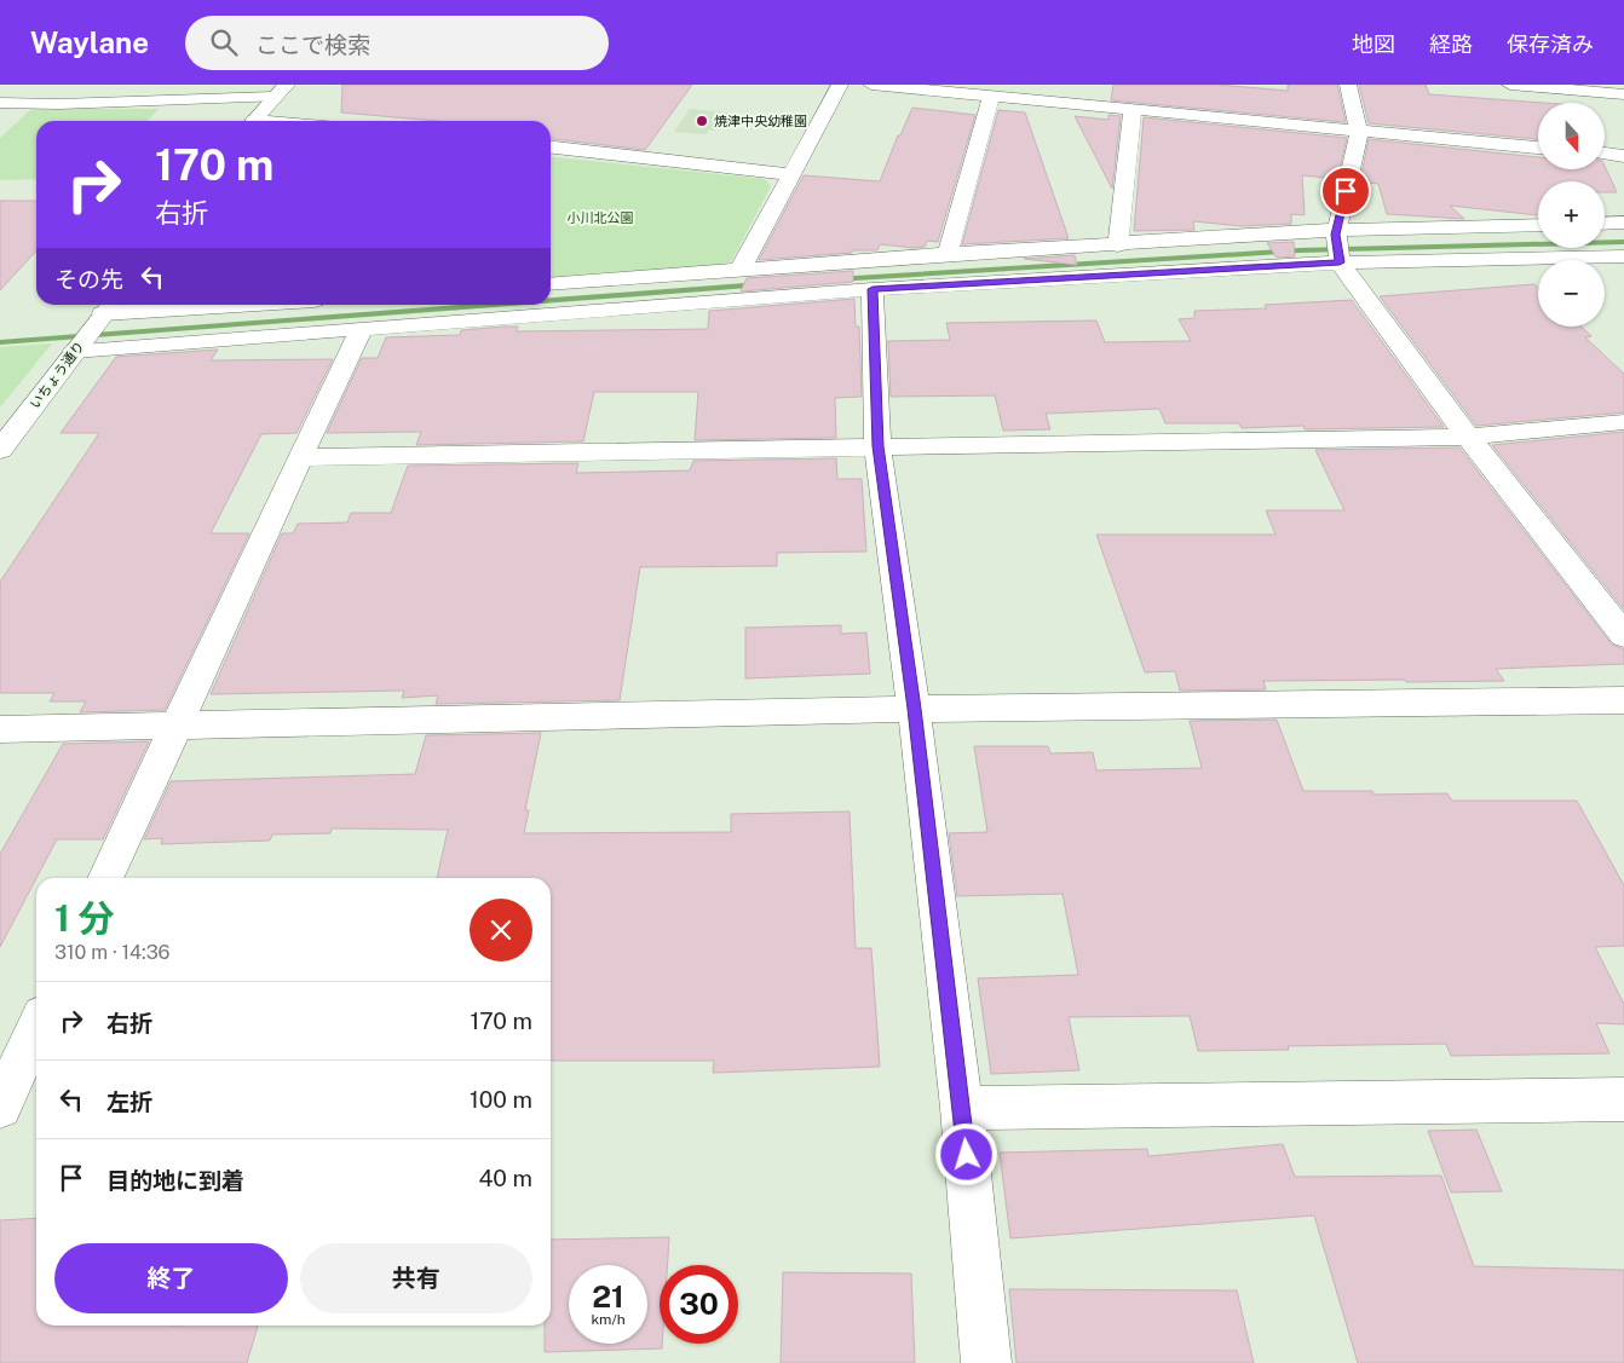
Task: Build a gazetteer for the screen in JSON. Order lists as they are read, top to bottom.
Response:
{
  "streets": {
    "street": ["いちょう通り"]
  },
  "parks": ["小川北公園"],
  "places": ["焼津中央幼稚園"],
  "north": "bottom",
  "page": {
    "header": "Waylane",
    "search": "ここで検索",
    "nav": ["地図", "経路", "保存済み"],
    "map_buttons": ["+", "−"],
    "turn": ["170 m", "右折"],
    "then": "その先",
    "heading": ["1 分", "310 m · 14:36"],
    "list": [
      {
        "name": "右折",
        "value": "170 m"
      },
      {
        "name": "左折",
        "value": "100 m"
      },
      {
        "name": "目的地に到着",
        "value": "40 m"
      }
    ],
    "buttons": ["終了", "共有"],
    "speed": "21 km/h",
    "limit": "30"
  }
}
